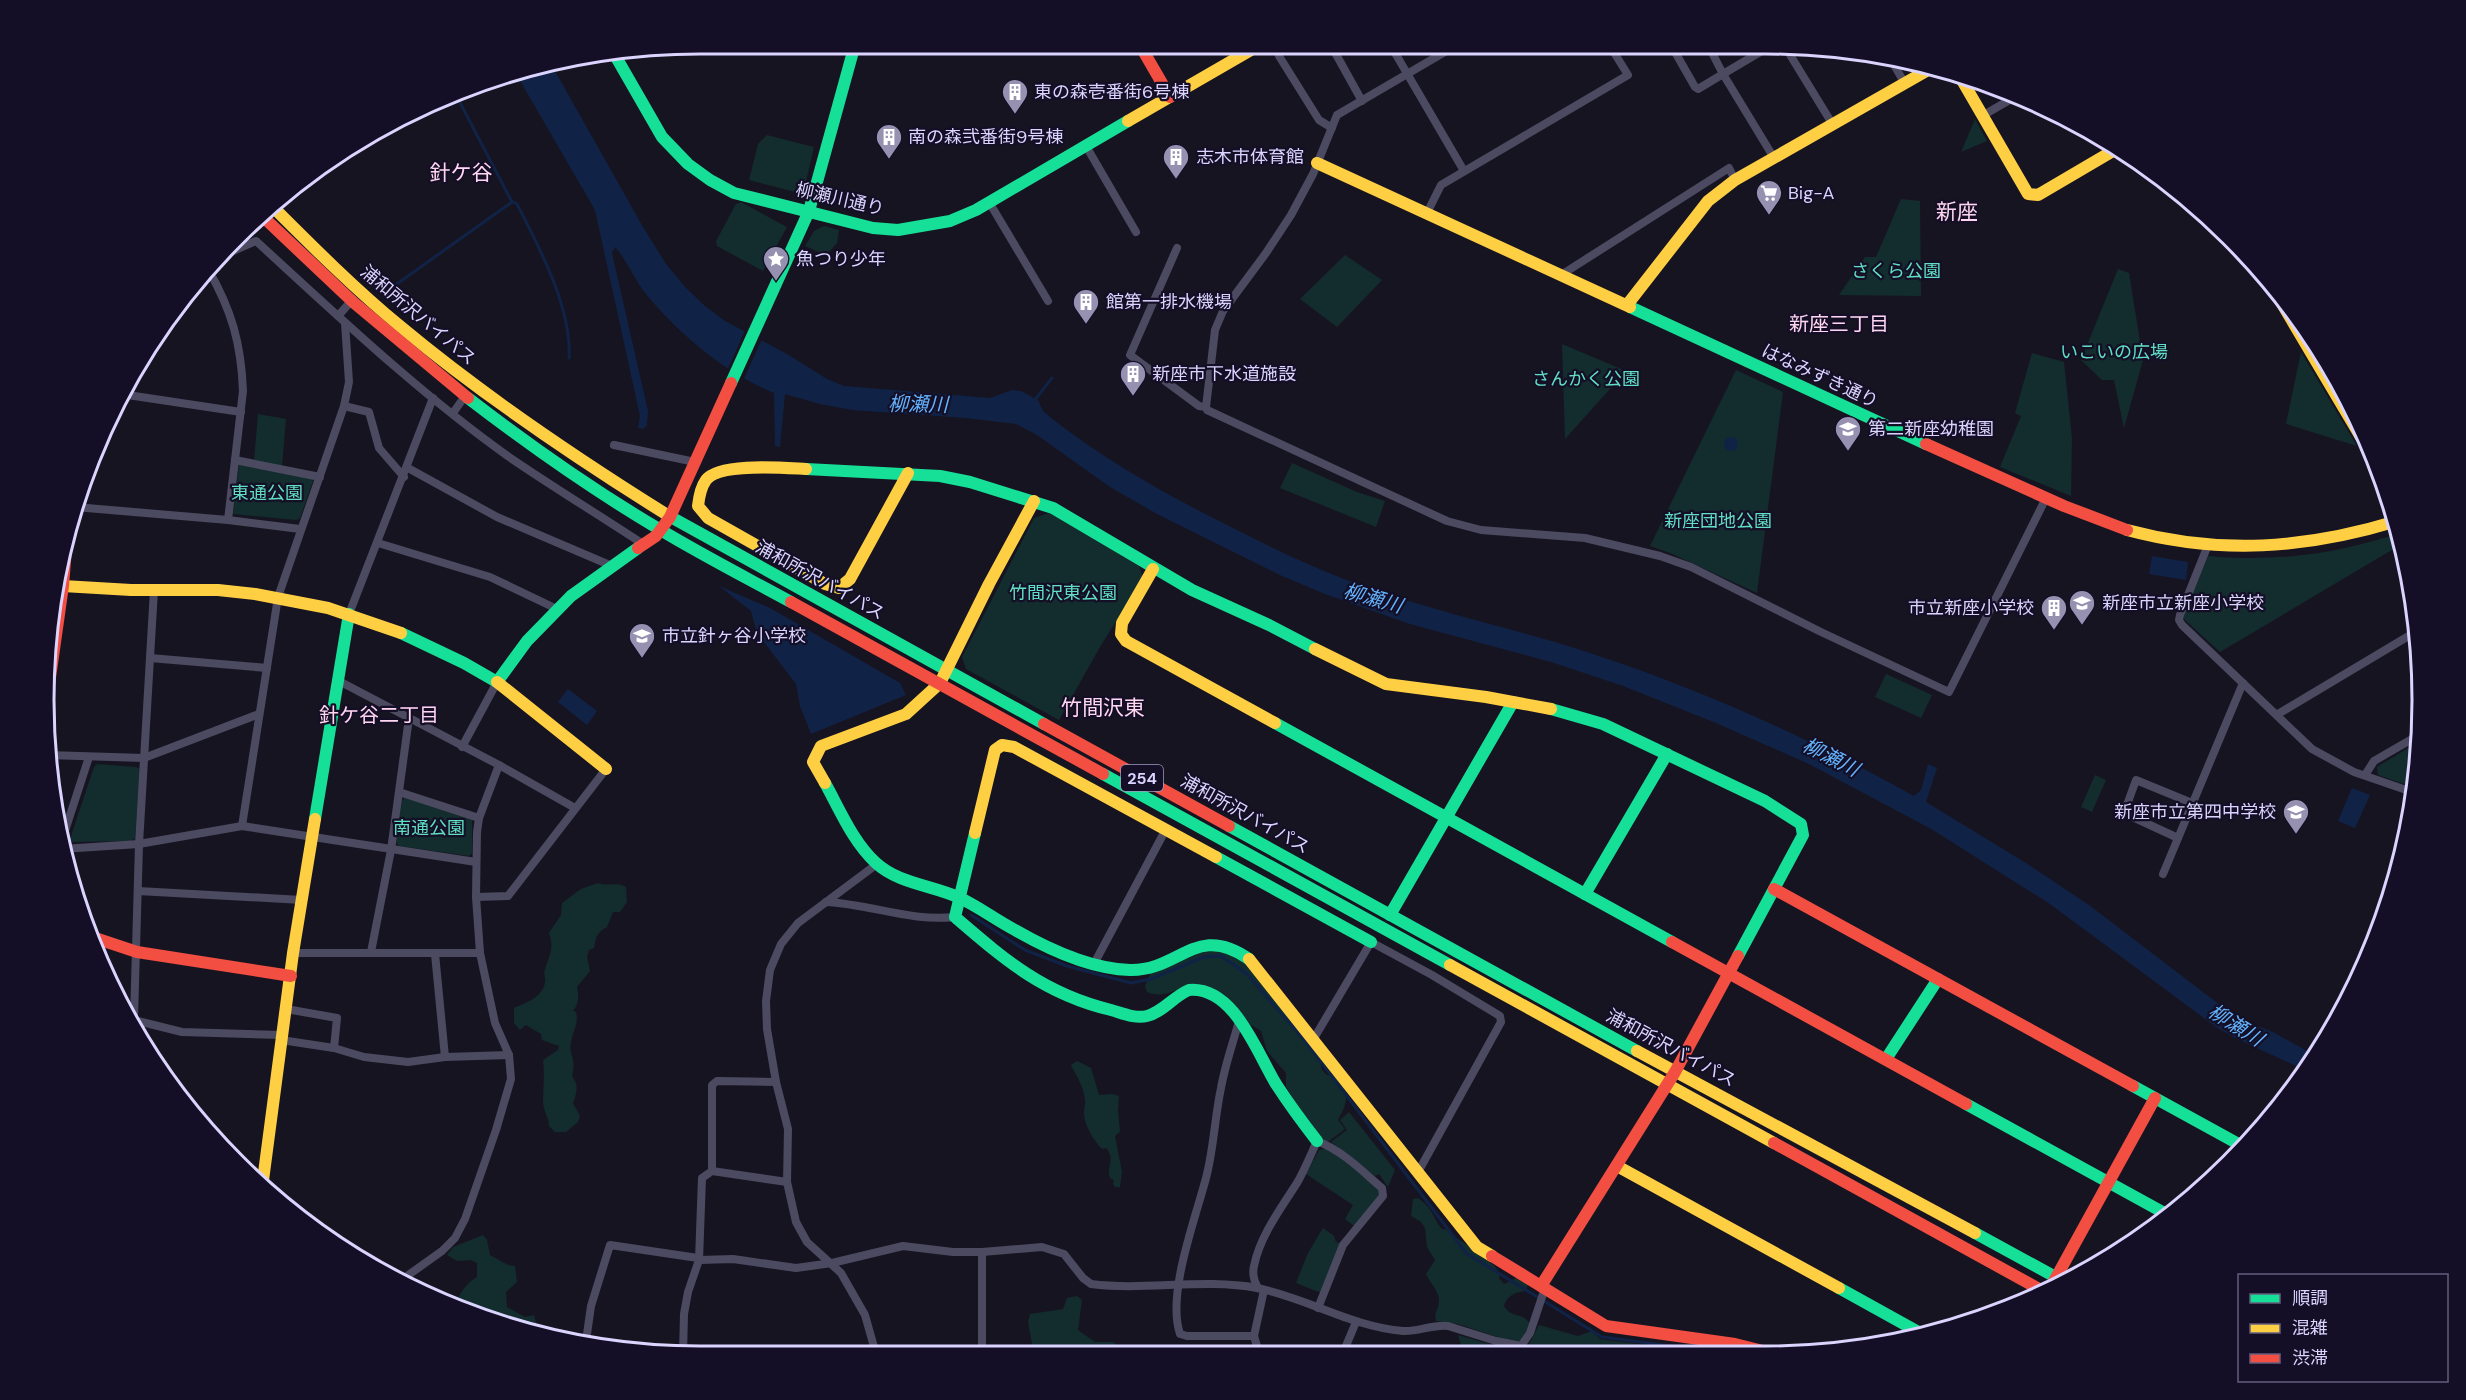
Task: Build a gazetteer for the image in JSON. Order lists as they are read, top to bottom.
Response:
{
  "streets": {
    "main road": [
      "柳瀬川通り",
      "浦和所沢バイパス",
      "はなみずき通り",
      "254"
    ]
  },
  "districts": [
    "針ケ谷",
    "新座",
    "新座三丁目",
    "竹間沢東",
    "針ケ谷二丁目"
  ],
  "water": ["柳瀬川"],
  "parks": [
    "さくら公園",
    "いこいの広場",
    "さんかく公園",
    "東通公園",
    "新座団地公園",
    "竹間沢東公園",
    "南通公園"
  ],
  "places": {
    "building": [
      "東の森壱番街6号棟",
      "南の森弐番街9号棟",
      "志木市体育館",
      "館第一排水機場",
      "新座市下水道施設",
      "市立新座小学校"
    ],
    "supermarket": ["Big-A"],
    "place": ["魚つり少年"],
    "school or university": [
      "第二新座幼稚園",
      "新座市立新座小学校",
      "市立針ヶ谷小学校",
      "新座市立第四中学校"
    ]
  },
  "legend": ["順調", "混雑", "渋滞"]
}
